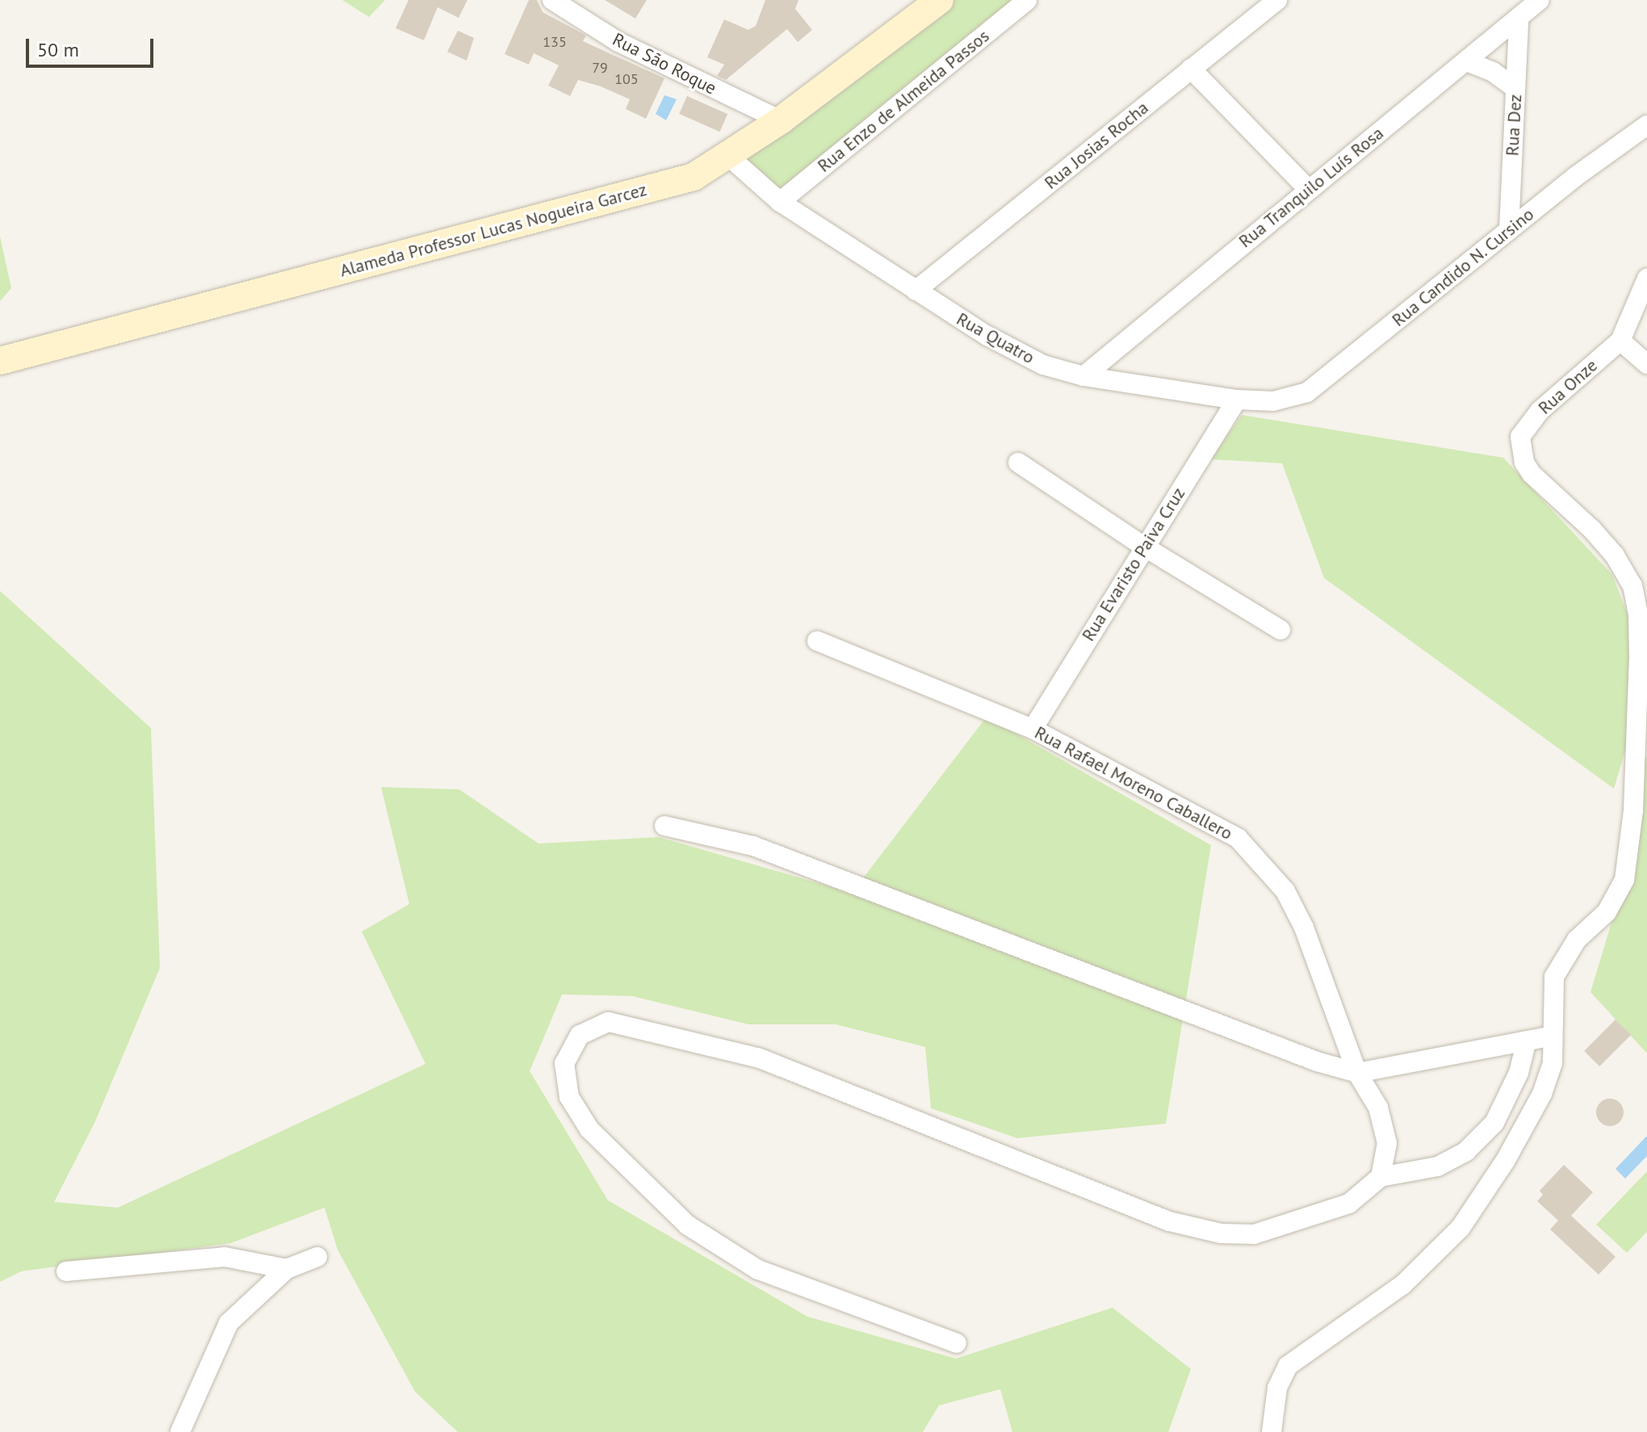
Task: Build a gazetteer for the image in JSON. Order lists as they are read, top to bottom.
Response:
{
  "streets": {
    "main road": ["Alameda Professor Lucas Nogueira Garcez"],
    "street": [
      "Rua São Roque",
      "Rua Enzo de Almeida Passos",
      "Rua Dez",
      "Rua Josias Rocha",
      "Rua Tranquilo Luís Rosa",
      "Rua Candido N. Cursino",
      "Rua Quatro",
      "Rua Onze",
      "Rua Evaristo Paiva Cruz",
      "Rua Rafael Moreno Caballero"
    ]
  },
  "crossings": [
    ["Rua São Roque", "Alameda Professor Lucas Nogueira Garcez"],
    ["Rua Enzo de Almeida Passos", "Rua Quatro"],
    ["Rua Dez", "Rua Tranquilo Luís Rosa"],
    ["Rua Dez", "Rua Candido N. Cursino"],
    ["Rua Josias Rocha", "Rua Quatro"],
    ["Rua Tranquilo Luís Rosa", "Rua Quatro"],
    ["Alameda Professor Lucas Nogueira Garcez", "Rua Quatro"],
    ["Rua Candido N. Cursino", "Rua Quatro"],
    ["Rua Quatro", "Rua Evaristo Paiva Cruz"],
    ["Rua Evaristo Paiva Cruz", "Rua Rafael Moreno Caballero"]
  ],
  "house_numbers": ["135", "79", "105"],
  "scale_bar": "50 m"
}
